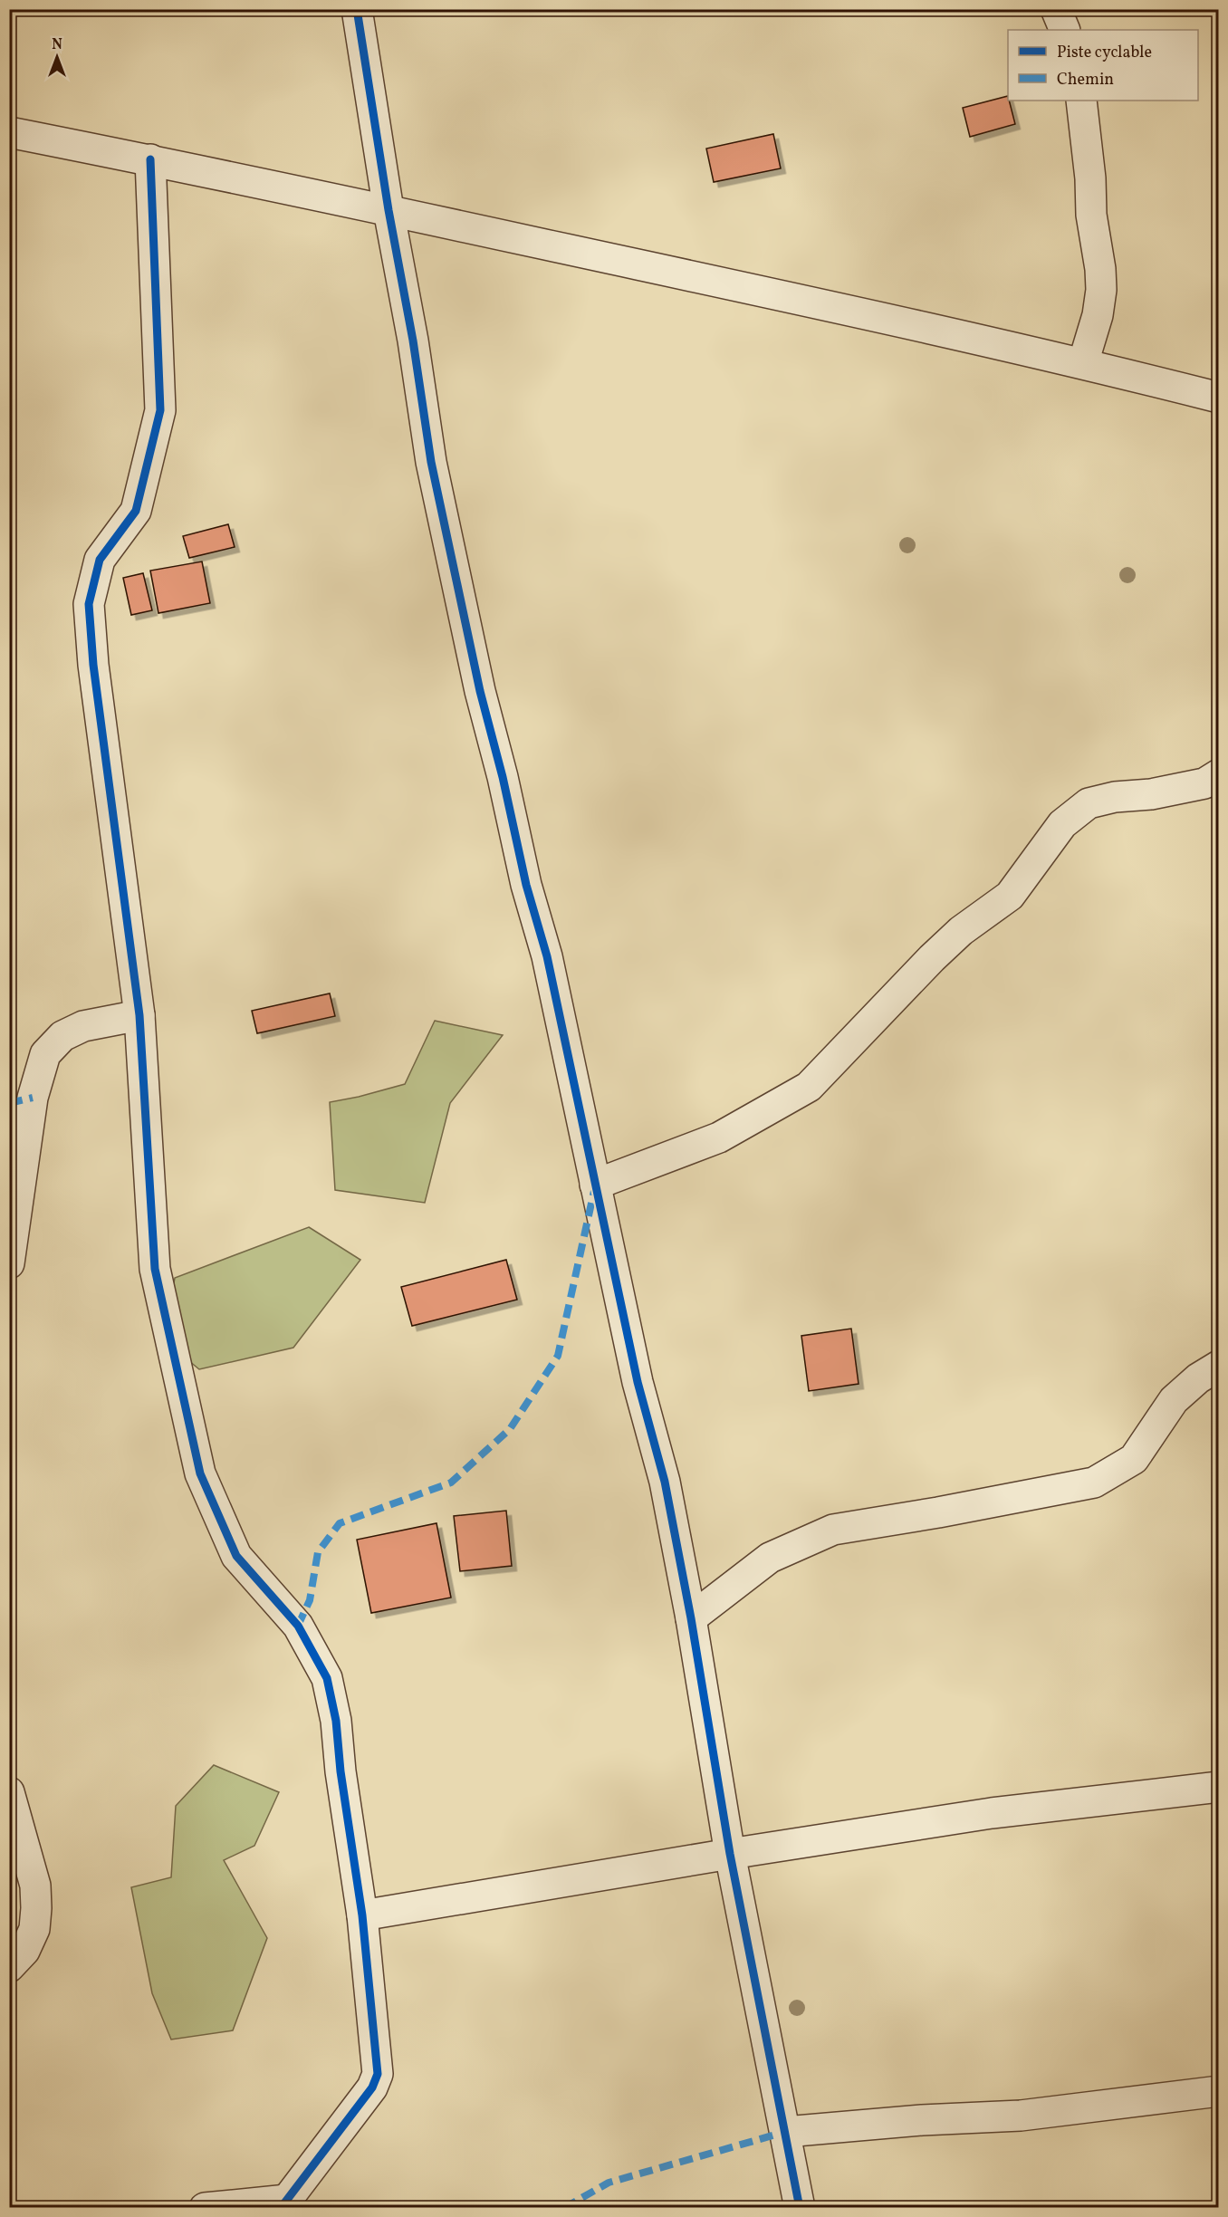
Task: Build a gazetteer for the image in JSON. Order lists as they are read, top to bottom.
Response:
{
  "legend": ["Piste cyclable", "Chemin"],
  "north": "top"
}
